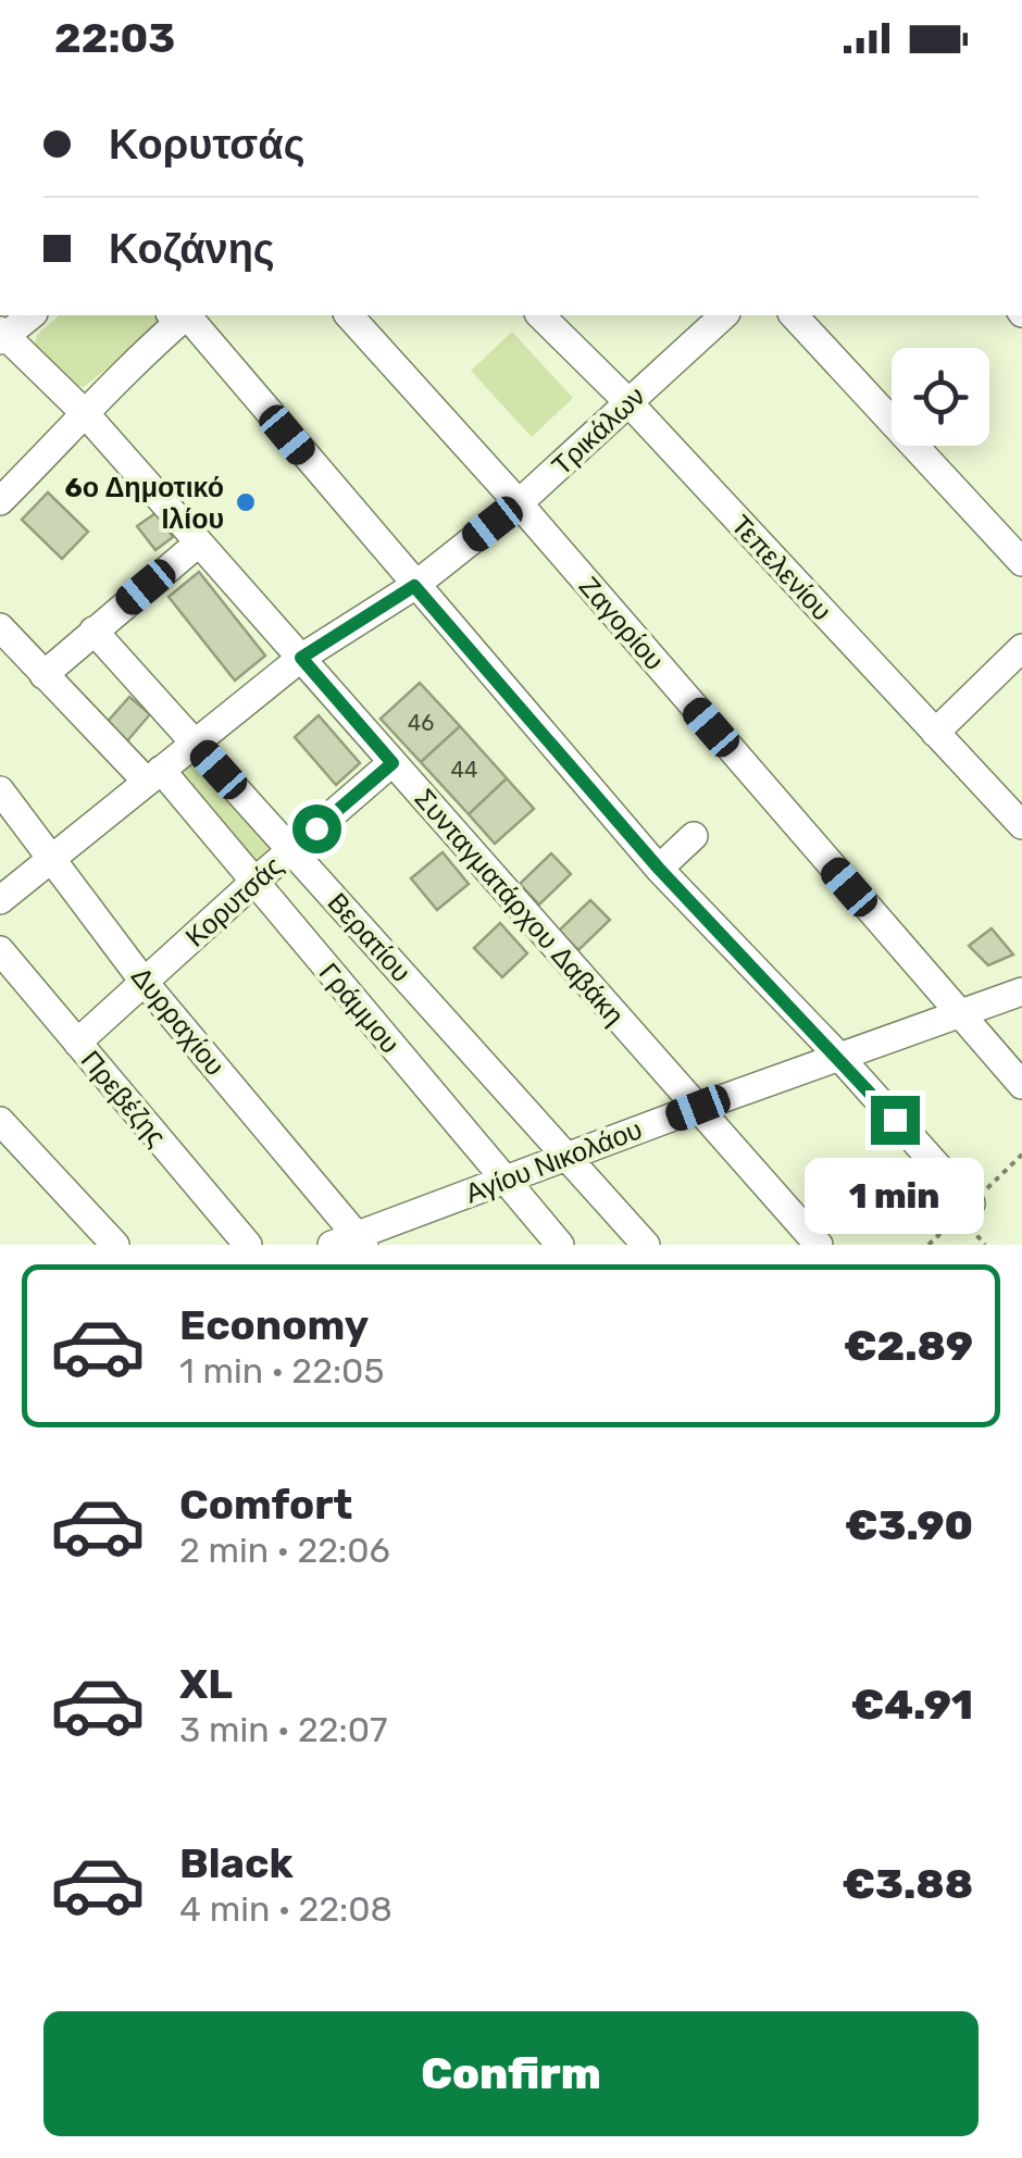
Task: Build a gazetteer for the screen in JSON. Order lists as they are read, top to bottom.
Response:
{
  "streets": {
    "street": [
      "Τρικάλων",
      "Τεπελενίου",
      "Ζαγορίου",
      "Κορυτσάς",
      "Συνταγματάρχου Δαβάκη",
      "Βερατίου",
      "Γράμμου",
      "Δυρραχίου",
      "Πρεβέζης",
      "Αγίου Νικολάου"
    ]
  },
  "crossings": [
    ["Τρικάλων", "Τεπελενίου"],
    ["Τρικάλων", "Ζαγορίου"],
    ["Τρικάλων", "Συνταγματάρχου Δαβάκη"],
    ["Τρικάλων", "Βερατίου"],
    ["Τρικάλων", "Γράμμου"],
    ["Τρικάλων", "Δυρραχίου"],
    ["Ζαγορίου", "Αγίου Νικολάου"],
    ["Κορυτσάς", "Συνταγματάρχου Δαβάκη"],
    ["Κορυτσάς", "Βερατίου"],
    ["Κορυτσάς", "Γράμμου"],
    ["Κορυτσάς", "Δυρραχίου"],
    ["Κορυτσάς", "Πρεβέζης"],
    ["Συνταγματάρχου Δαβάκη", "Αγίου Νικολάου"],
    ["Βερατίου", "Αγίου Νικολάου"],
    ["Γράμμου", "Αγίου Νικολάου"],
    ["Δυρραχίου", "Αγίου Νικολάου"]
  ],
  "places": ["6ο Δημοτικό Ιλίου"],
  "house_numbers": ["46", "44"],
  "page": {
    "status": "22:03",
    "banner": ["Κορυτσάς", "Κοζάνης"],
    "bubble": "1 min",
    "list": [
      {
        "name": "Economy",
        "note": "1 min · 22:05",
        "value": "€2.89"
      },
      {
        "name": "Comfort",
        "note": "2 min · 22:06",
        "value": "€3.90"
      },
      {
        "name": "XL",
        "note": "3 min · 22:07",
        "value": "€4.91"
      },
      {
        "name": "Black",
        "note": "4 min · 22:08",
        "value": "€3.88"
      }
    ],
    "buttons": "Confirm"
  }
}
